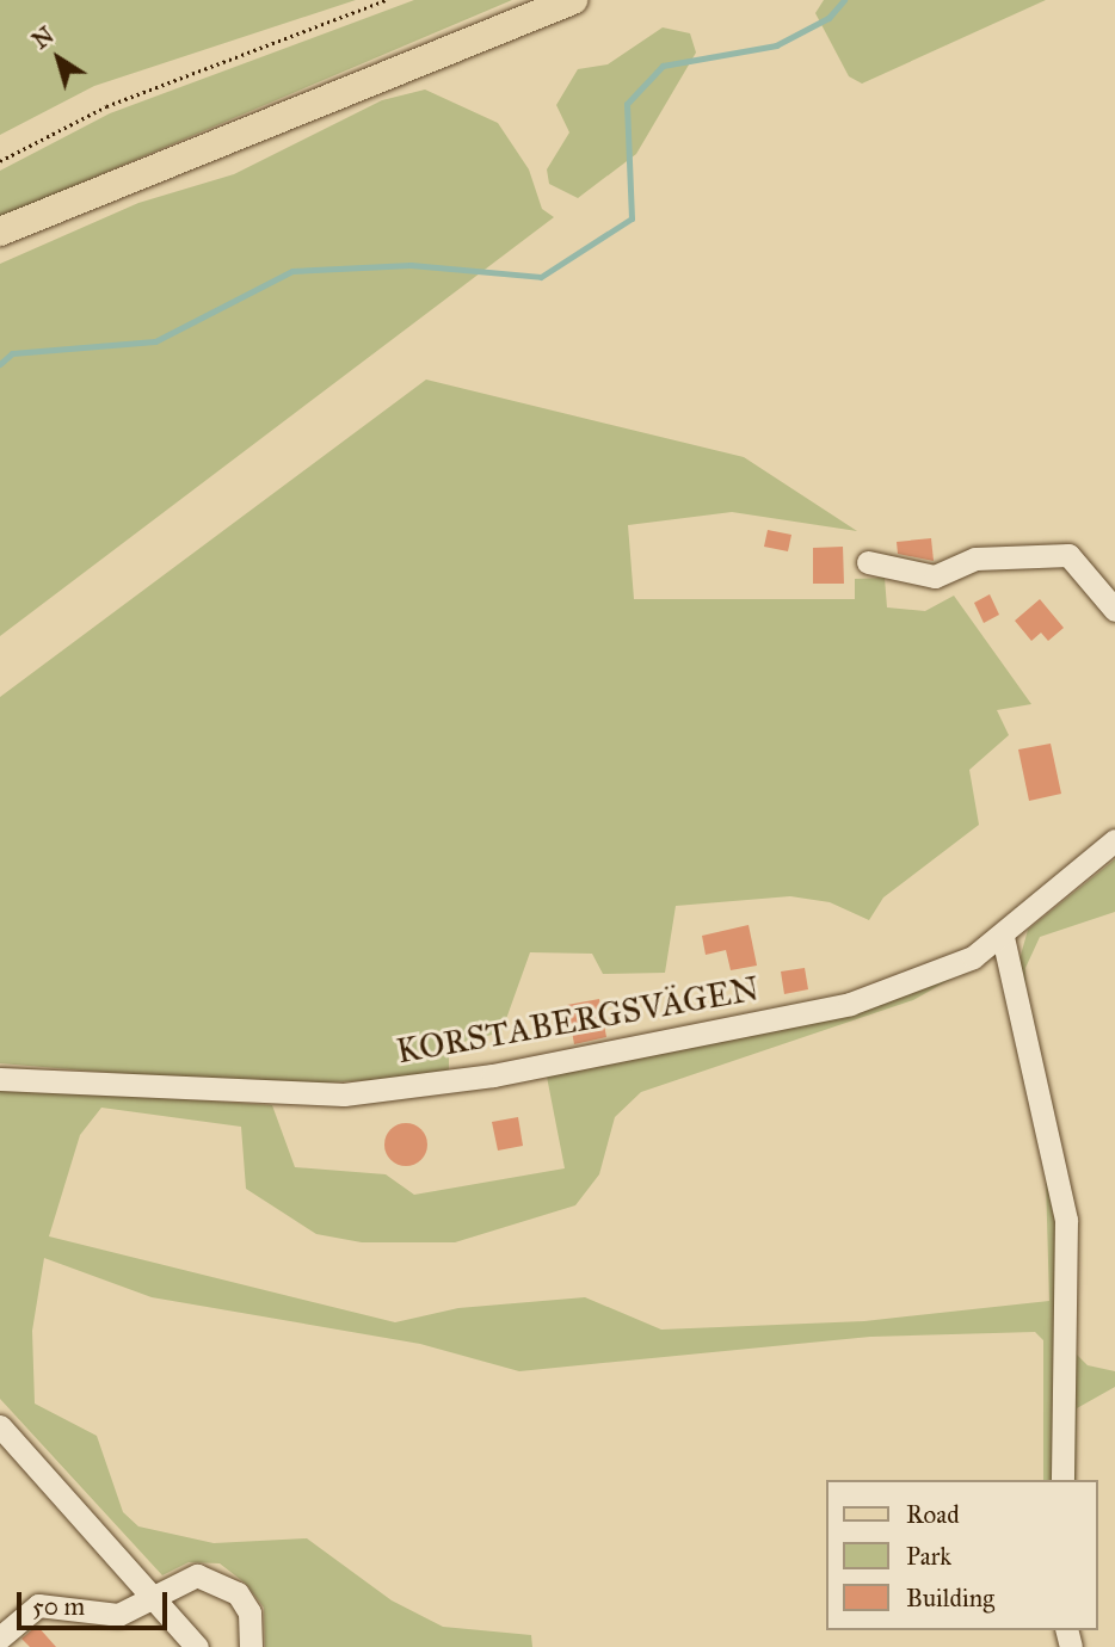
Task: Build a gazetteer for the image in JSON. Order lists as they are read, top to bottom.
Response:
{
  "streets": {
    "street": ["KORSTABERGSVÄGEN"]
  },
  "legend": ["Road", "Park", "Building"],
  "scale_bar": "50 m",
  "north": "top left"
}
